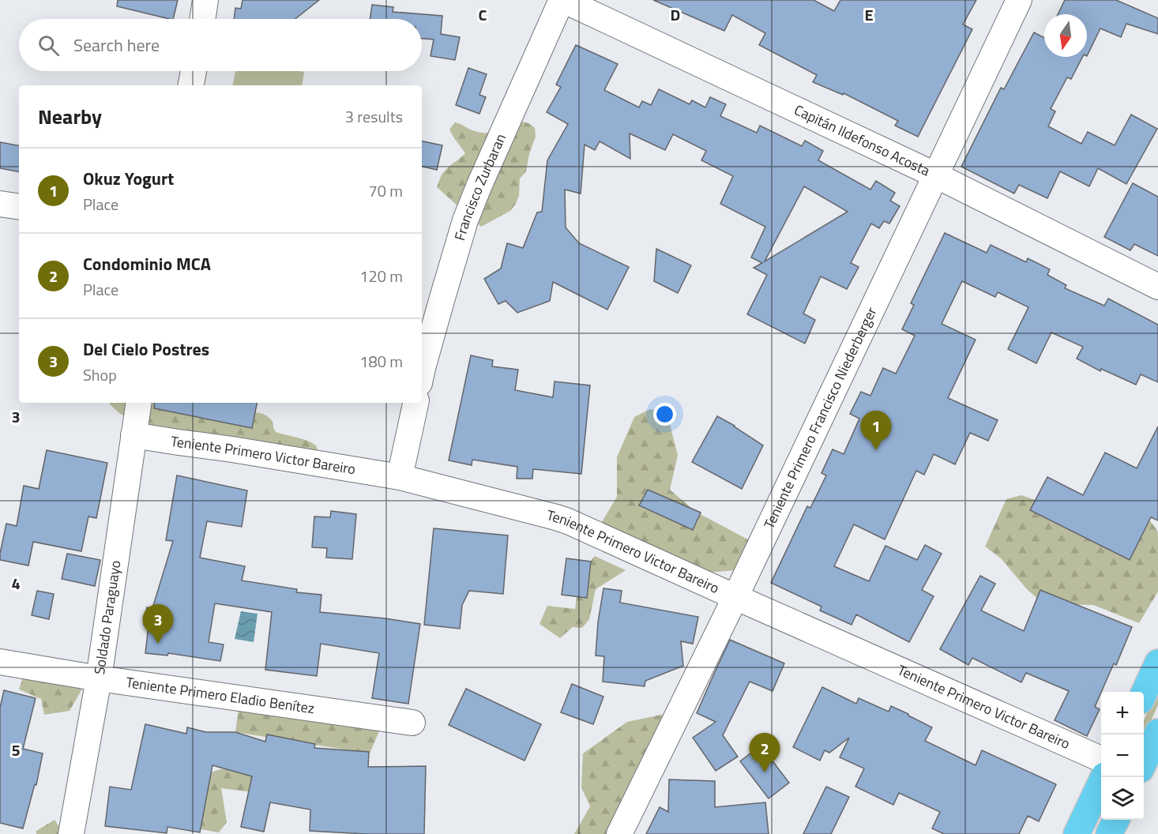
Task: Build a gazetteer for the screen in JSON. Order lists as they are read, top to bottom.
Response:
{
  "streets": {
    "street": [
      "Capitán Ildefonso Acosta",
      "Francisco Zurbaran",
      "Teniente Primero Francisco Niederberger",
      "Teniente Primero Victor Bareiro",
      "Soldado Paraguayo",
      "Teniente Primero Eladio Benítez"
    ]
  },
  "crossings": [
    ["Capitán Ildefonso Acosta", "Francisco Zurbaran"],
    ["Capitán Ildefonso Acosta", "Teniente Primero Francisco Niederberger"],
    ["Teniente Primero Francisco Niederberger", "Teniente Primero Victor Bareiro"],
    ["Teniente Primero Victor Bareiro", "Soldado Paraguayo"],
    ["Soldado Paraguayo", "Teniente Primero Eladio Benítez"]
  ],
  "north": "bottom",
  "page": {
    "search": "Search here",
    "heading": ["Nearby", "3 results"],
    "list": [
      {
        "mark": "1",
        "name": "Okuz Yogurt",
        "note": "Place",
        "value": "70 m"
      },
      {
        "mark": "2",
        "name": "Condominio MCA",
        "note": "Place",
        "value": "120 m"
      },
      {
        "mark": "3",
        "name": "Del Cielo Postres",
        "note": "Shop",
        "value": "180 m"
      }
    ],
    "pins": ["1", "3", "2"],
    "map_buttons": ["+", "−"]
  },
  "grid": {
    "columns": ["C", "D", "E"],
    "rows": ["3", "4", "5"]
  }
}
